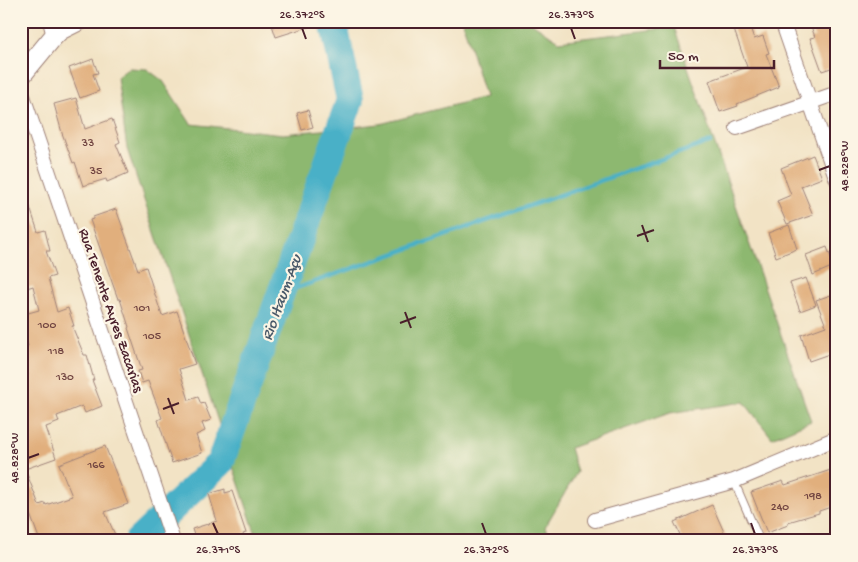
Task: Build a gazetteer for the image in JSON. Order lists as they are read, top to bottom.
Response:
{
  "streets": {
    "street": ["Rua Tenente Ayres Zacarias"]
  },
  "water": ["Rio Itaum-Açu"],
  "house_numbers": [
    "33",
    "35",
    "101",
    "100",
    "105",
    "118",
    "130",
    "166",
    "198",
    "240"
  ],
  "scale_bar": "50 m",
  "coordinates": [
    "26.372°S",
    "26.373°S",
    "48.828°W",
    "26.371°S"
  ]
}
